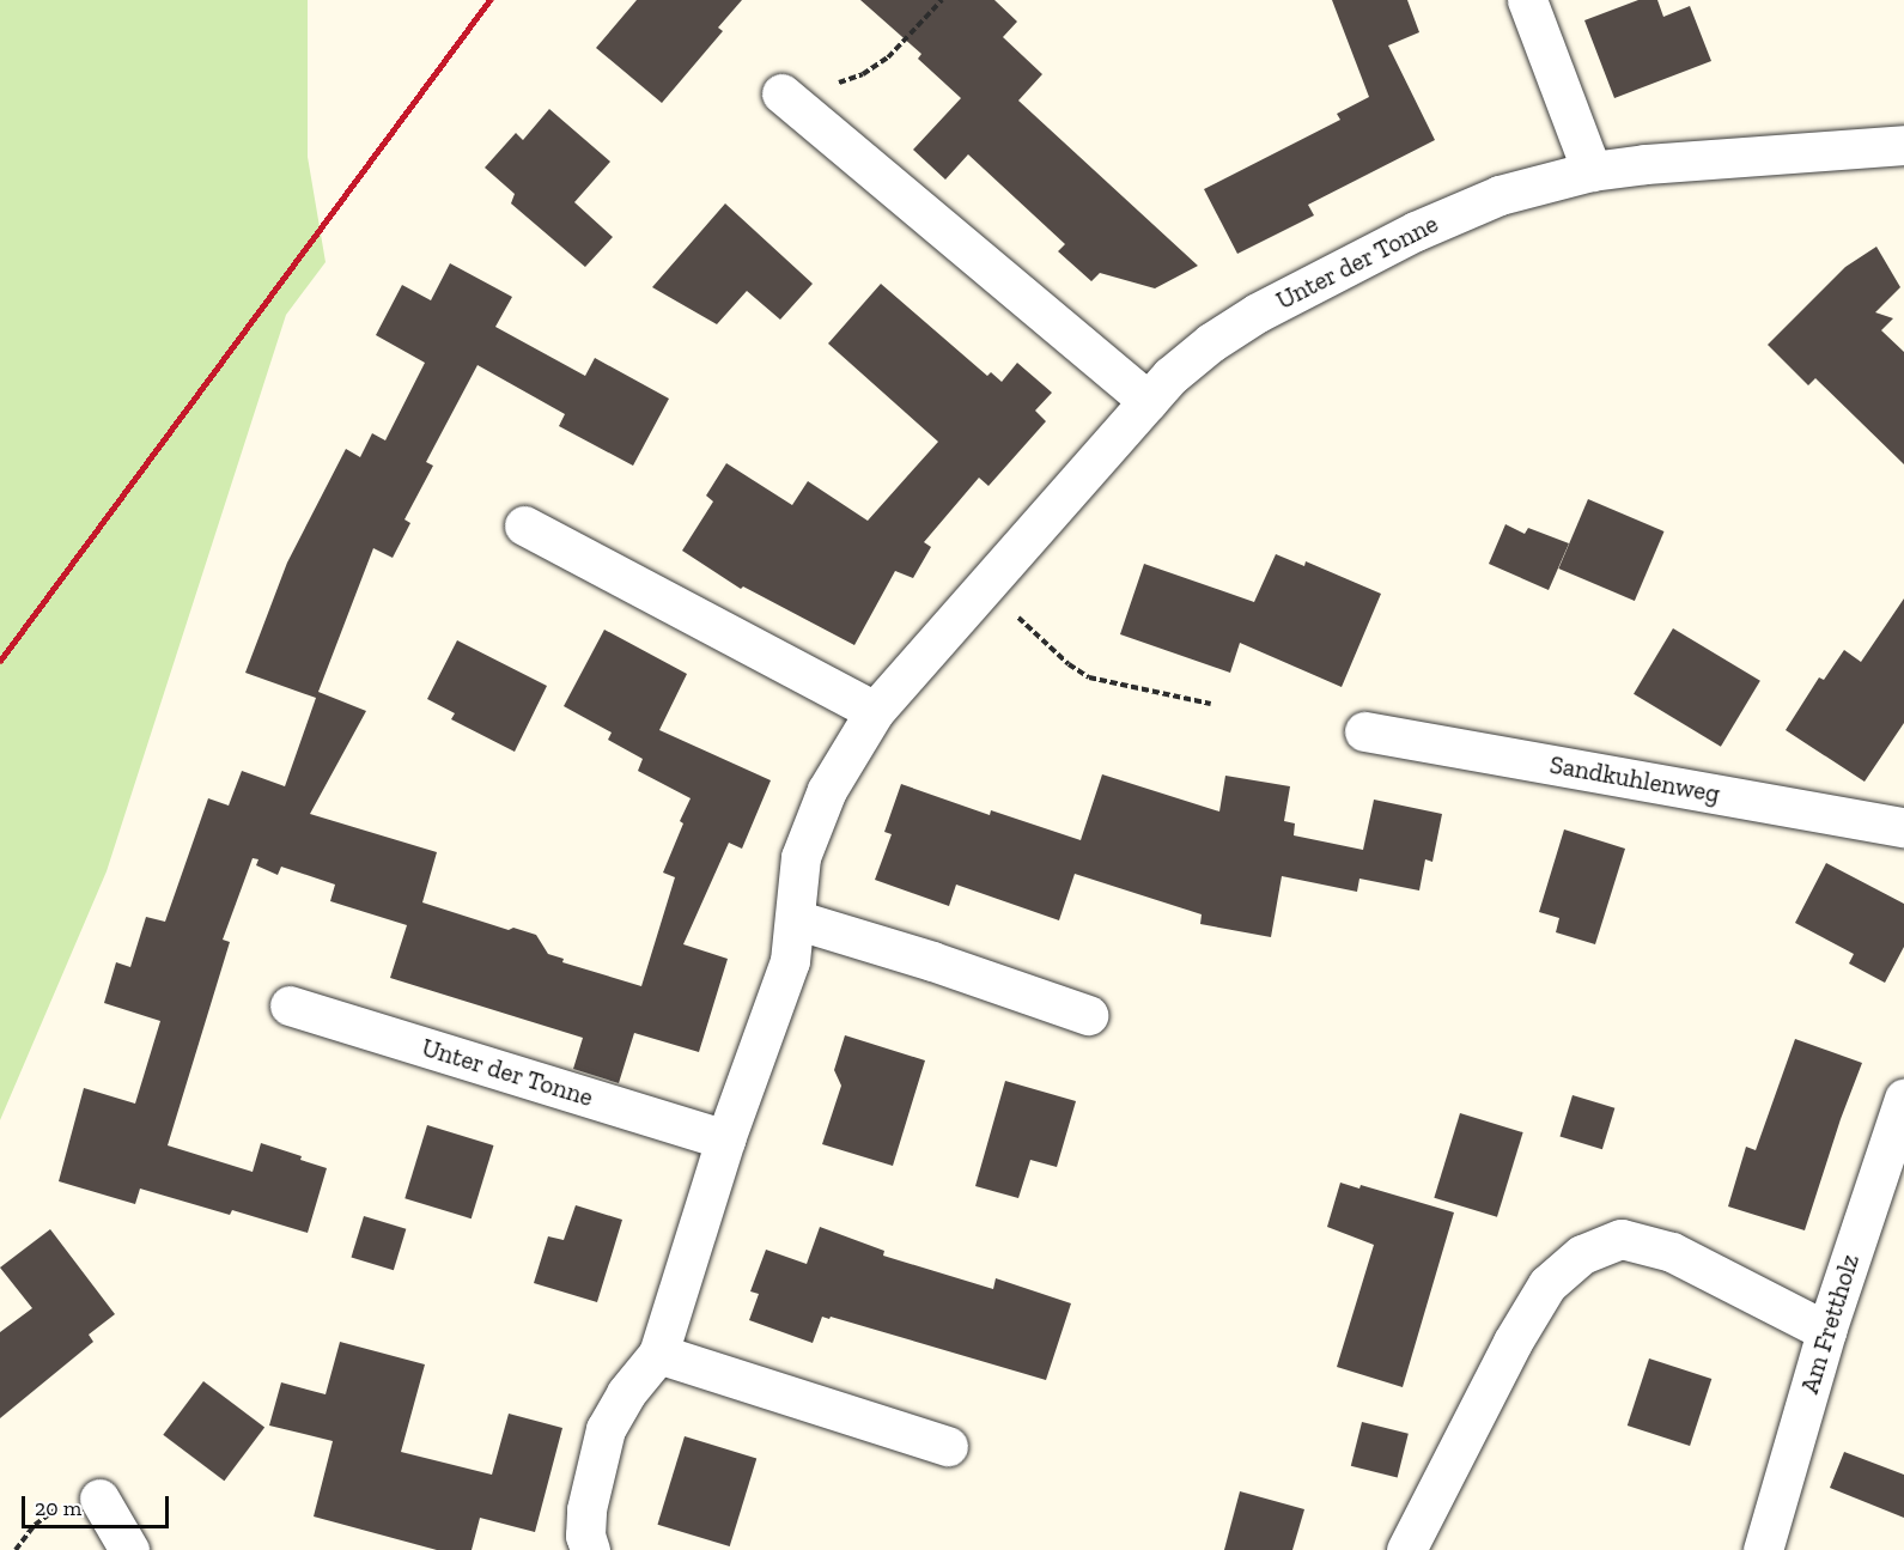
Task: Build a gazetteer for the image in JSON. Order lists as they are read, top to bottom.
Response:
{
  "streets": {
    "street": ["Unter der Tonne", "Sandkuhlenweg", "Am Frettholz"]
  },
  "scale_bar": "20 m"
}
